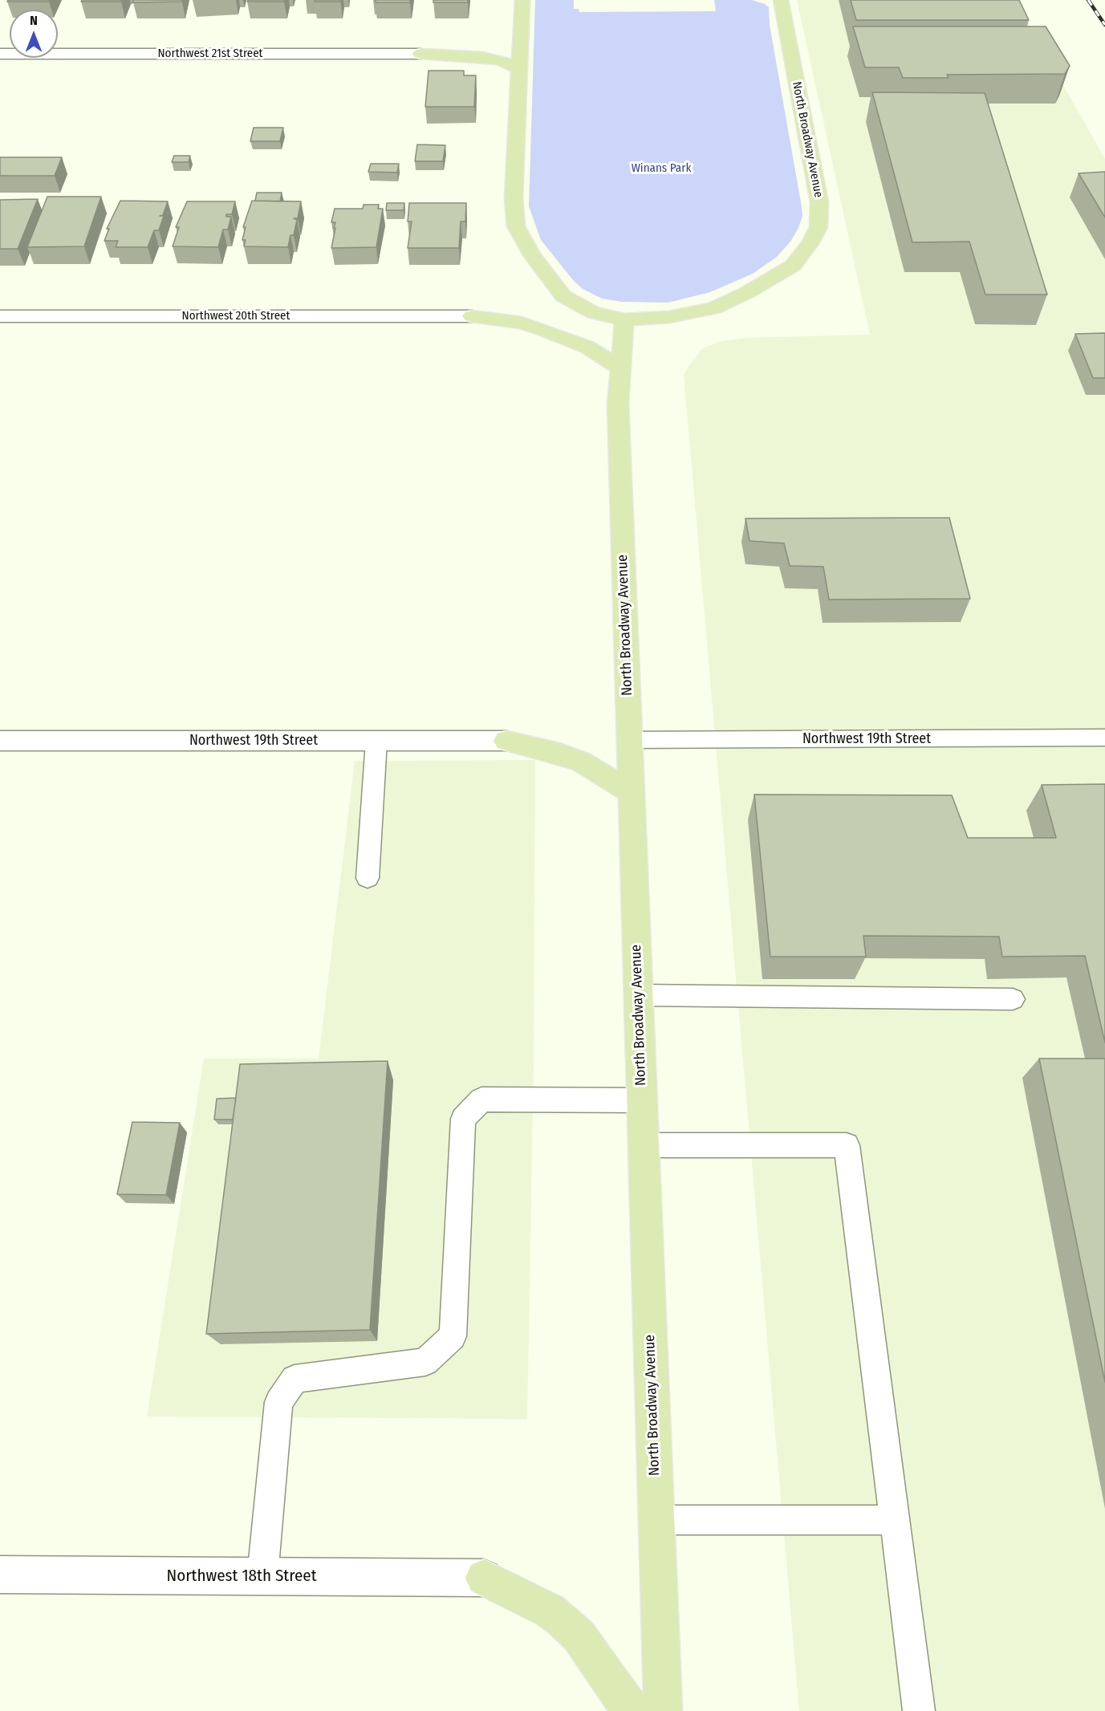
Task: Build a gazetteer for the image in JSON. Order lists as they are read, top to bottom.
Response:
{
  "streets": {
    "main road": ["North Broadway Avenue"],
    "street": [
      "Northwest 21st Street",
      "Northwest 20th Street",
      "Northwest 19th Street",
      "Northwest 18th Street"
    ]
  },
  "crossings": [
    ["North Broadway Avenue", "Northwest 19th Street"]
  ],
  "parks": ["Winans Park"],
  "north": "top"
}
